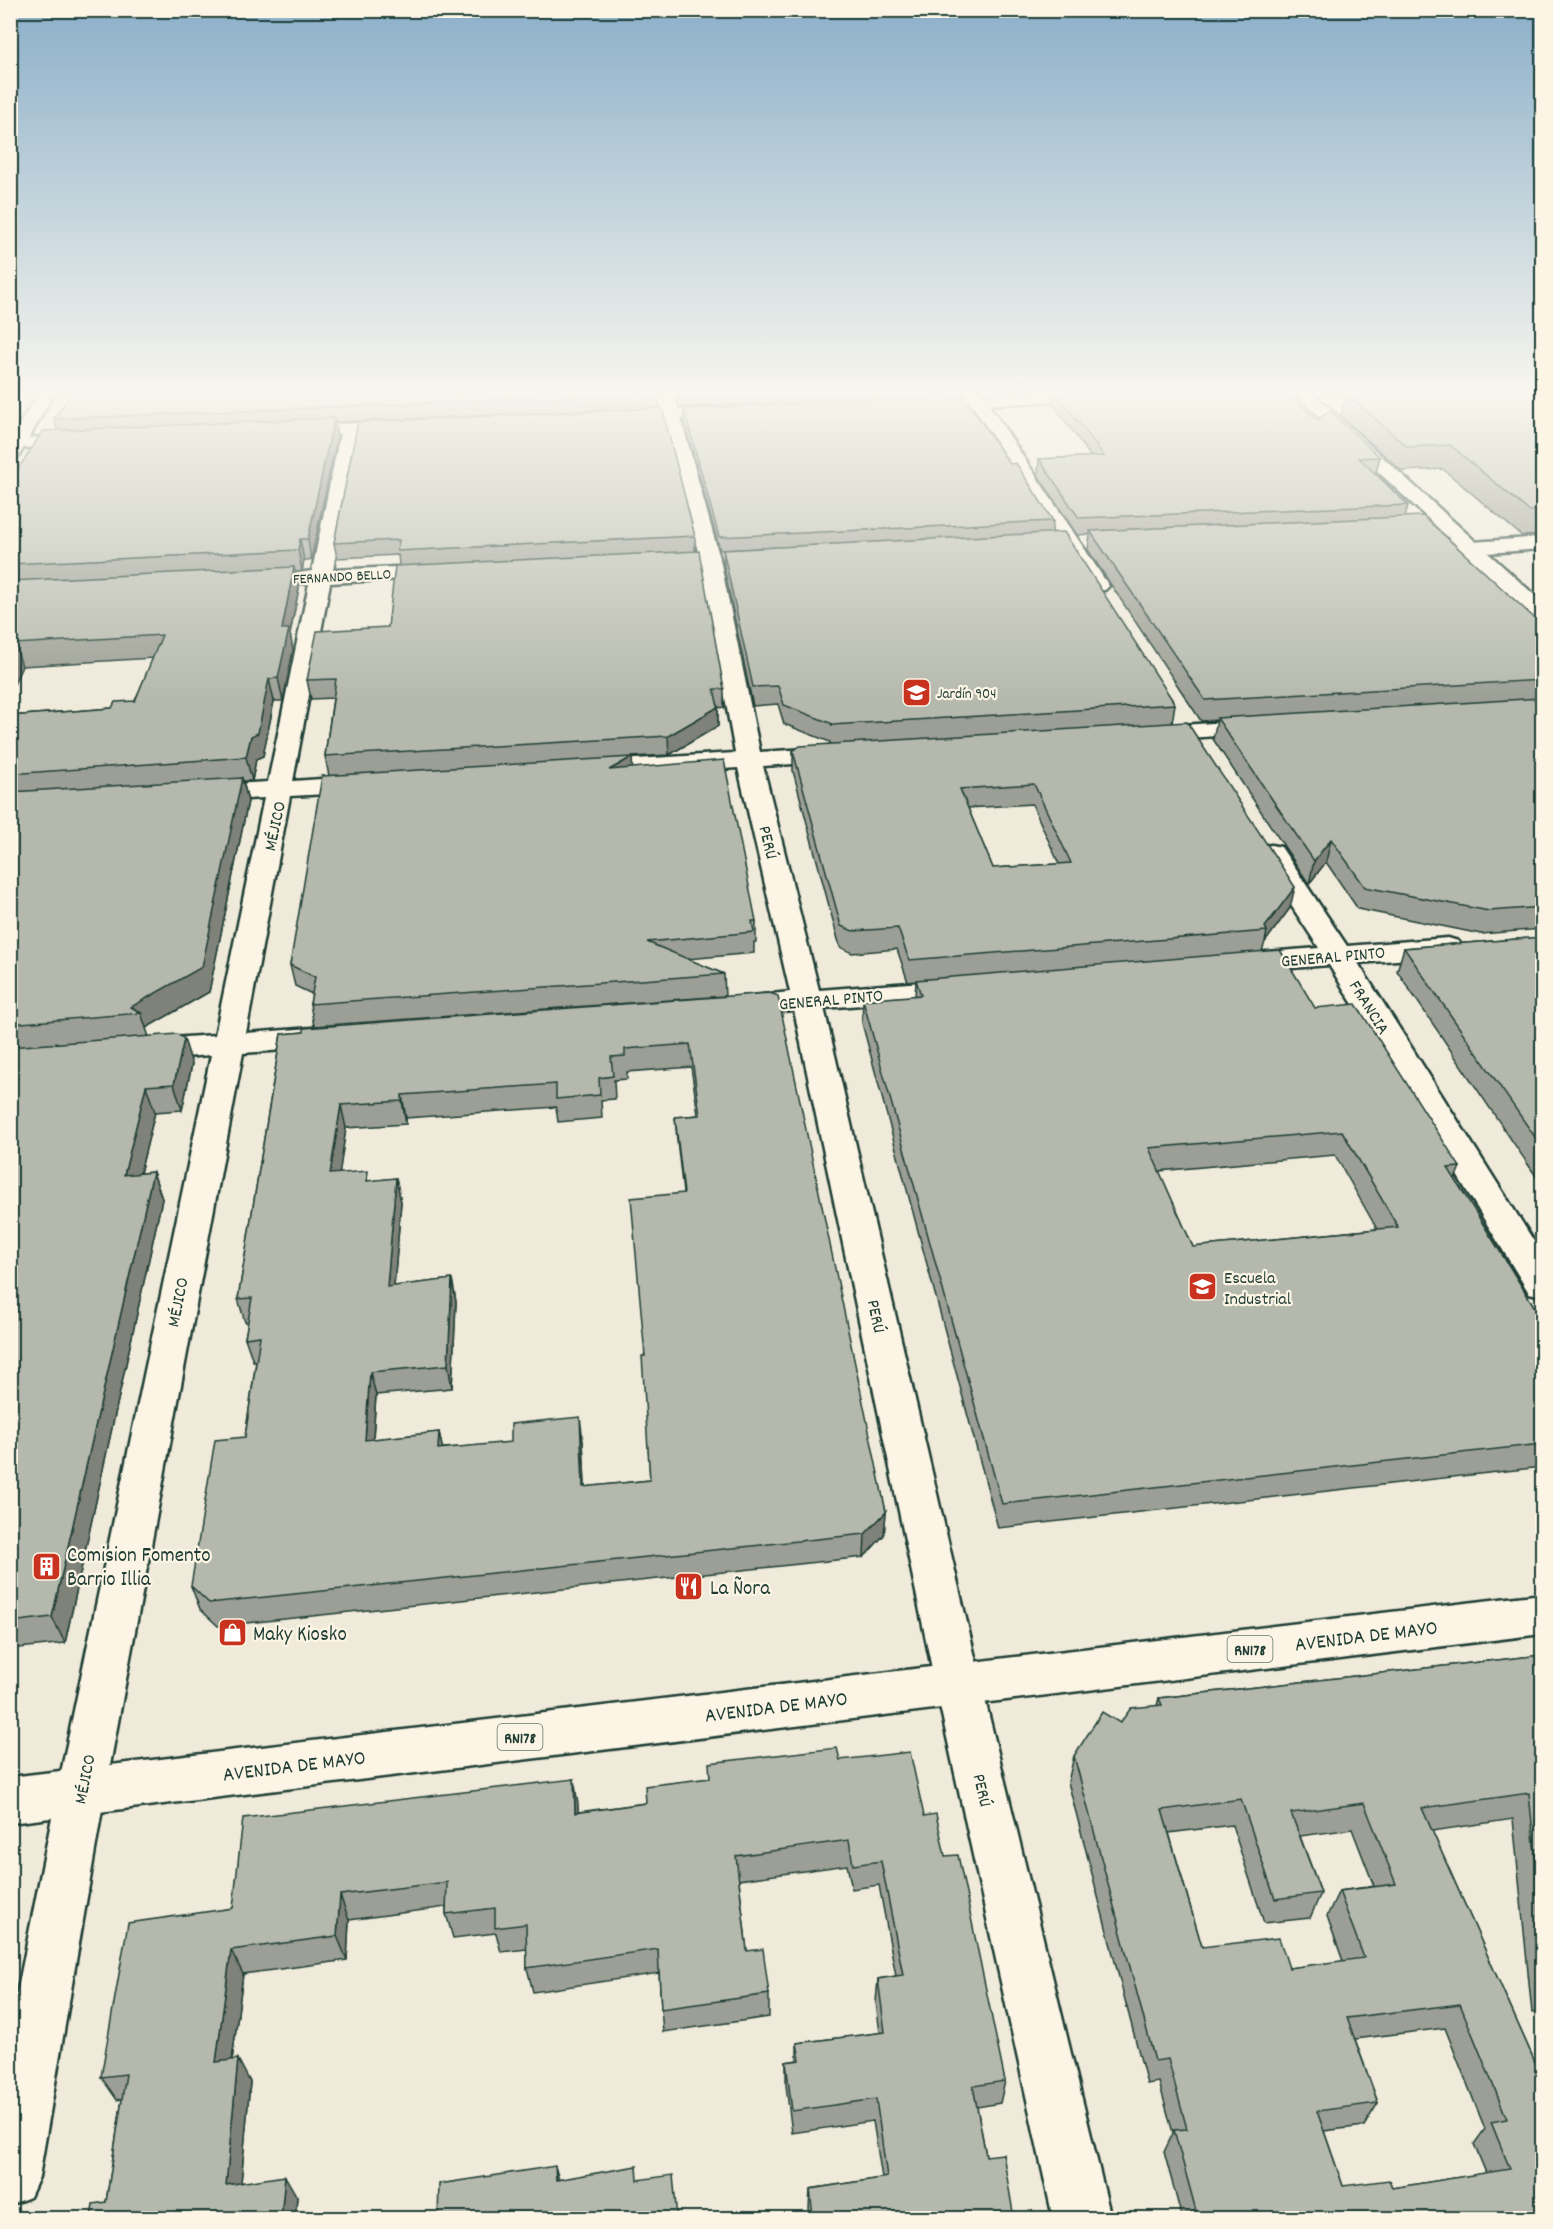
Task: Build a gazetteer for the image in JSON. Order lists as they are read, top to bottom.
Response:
{
  "streets": {
    "street": [
      "FERNANDO BELLO",
      "MÉJICO",
      "PERÚ",
      "GENERAL PINTO",
      "FRANCIA",
      "AVENIDA DE MAYO",
      "RN178"
    ]
  },
  "crossings": [
    ["FERNANDO BELLO", "MÉJICO"],
    ["MÉJICO", "AVENIDA DE MAYO"],
    ["PERÚ", "GENERAL PINTO"],
    ["PERÚ", "AVENIDA DE MAYO"],
    ["GENERAL PINTO", "FRANCIA"]
  ],
  "places": {
    "school or university": ["Jardín 904", "Escuela Industrial"],
    "building": ["Comision Fomento Barrio Illia"],
    "restaurant": ["La Ñora"],
    "shop": ["Maky Kiosko"]
  }
}
